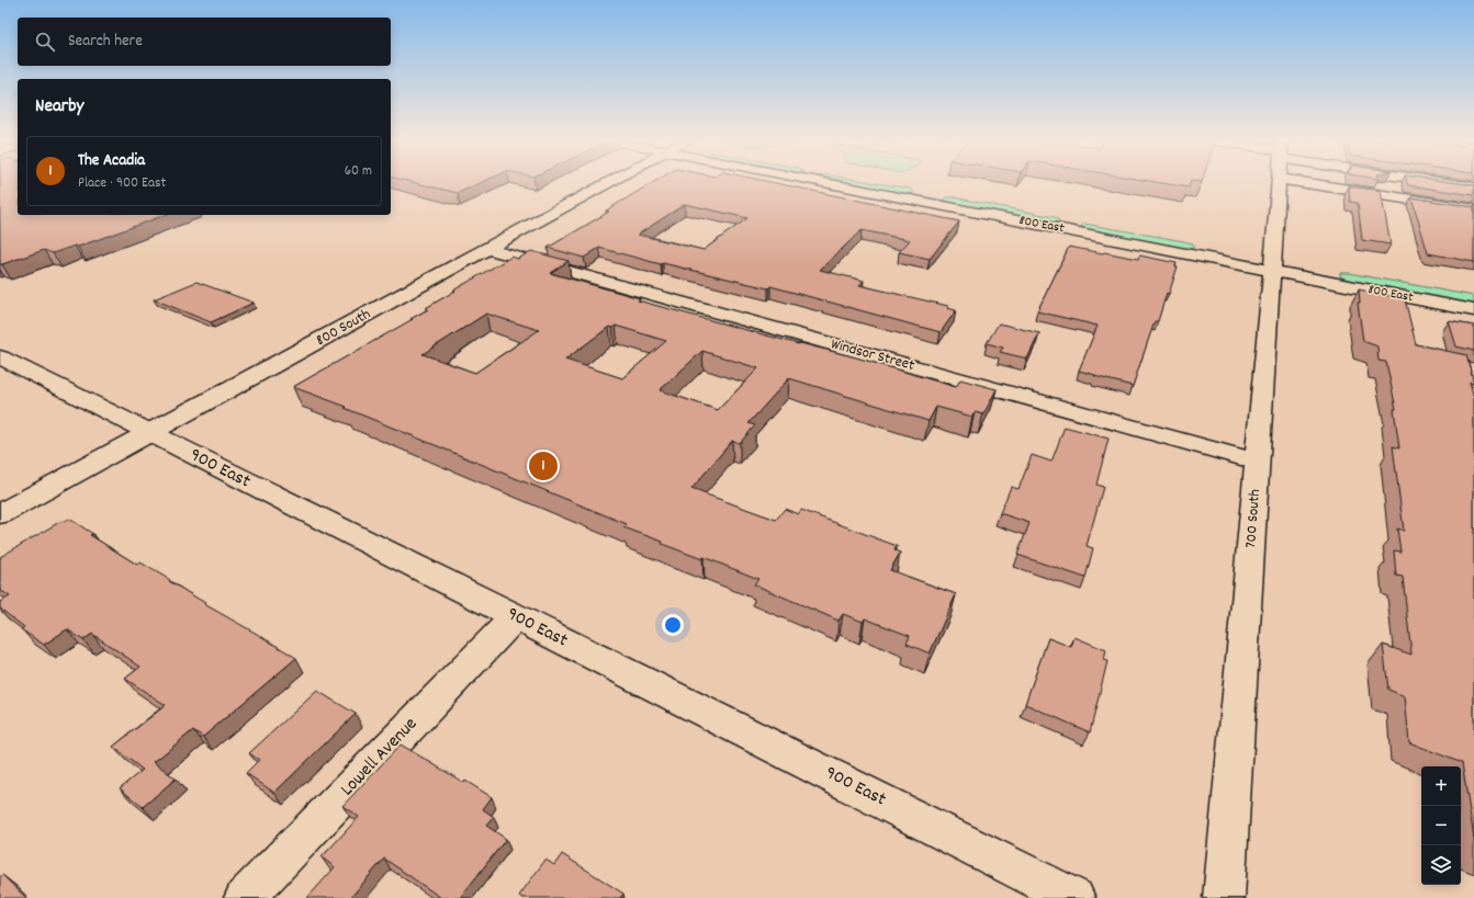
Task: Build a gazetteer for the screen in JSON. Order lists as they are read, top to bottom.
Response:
{
  "streets": {
    "street": [
      "800 East",
      "800 South",
      "Windsor Street",
      "900 East",
      "700 South",
      "Lowell Avenue"
    ]
  },
  "crossings": [
    ["800 East", "700 South"],
    ["800 South", "Windsor Street"],
    ["800 South", "900 East"],
    ["Windsor Street", "700 South"],
    ["900 East", "Lowell Avenue"]
  ],
  "page": {
    "search": "Search here",
    "heading": "Nearby",
    "list": [
      {
        "mark": "1",
        "name": "The Acadia",
        "note": "Place · 900 East",
        "value": "60 m"
      }
    ],
    "pins": "1",
    "map_buttons": ["+", "−"]
  }
}
